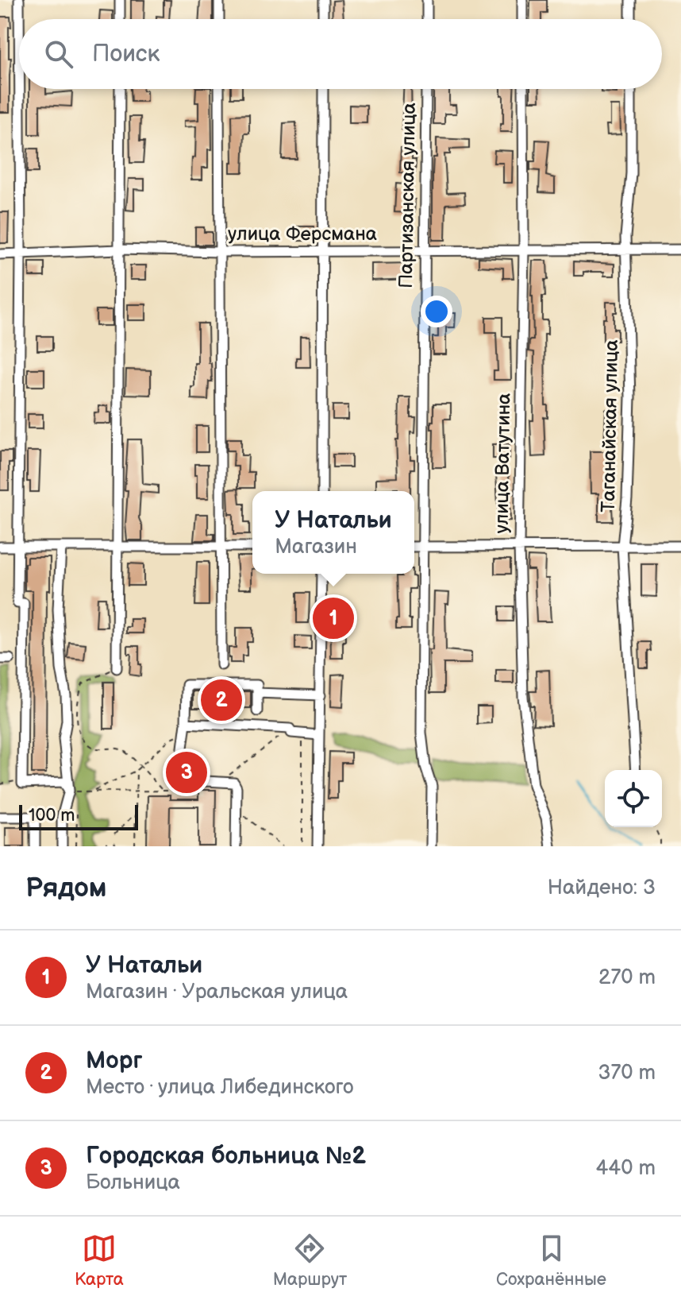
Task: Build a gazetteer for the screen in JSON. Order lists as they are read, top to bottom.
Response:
{
  "streets": {
    "street": [
      "Партизанская улица",
      "улица Ферсмана",
      "Таганайская улица",
      "улица Ватутина"
    ]
  },
  "crossings": [
    ["Партизанская улица", "улица Ферсмана"],
    ["улица Ферсмана", "Таганайская улица"],
    ["улица Ферсмана", "улица Ватутина"]
  ],
  "scale_bar": "100 m",
  "page": {
    "search": "Поиск",
    "popup": ["У Натальи", "Магазин"],
    "pins": ["1", "2", "3"],
    "scale": "100 m",
    "heading": ["Рядом", "Найдено: 3"],
    "list": [
      {
        "mark": "1",
        "name": "У Натальи",
        "note": "Магазин · Уральская улица",
        "value": "270 m"
      },
      {
        "mark": "2",
        "name": "Морг",
        "note": "Место · улица Либединского",
        "value": "370 m"
      },
      {
        "mark": "3",
        "name": "Городская больница №2",
        "note": "Больница",
        "value": "440 m"
      }
    ],
    "nav": ["Карта", "Маршрут", "Сохранённые"]
  }
}
